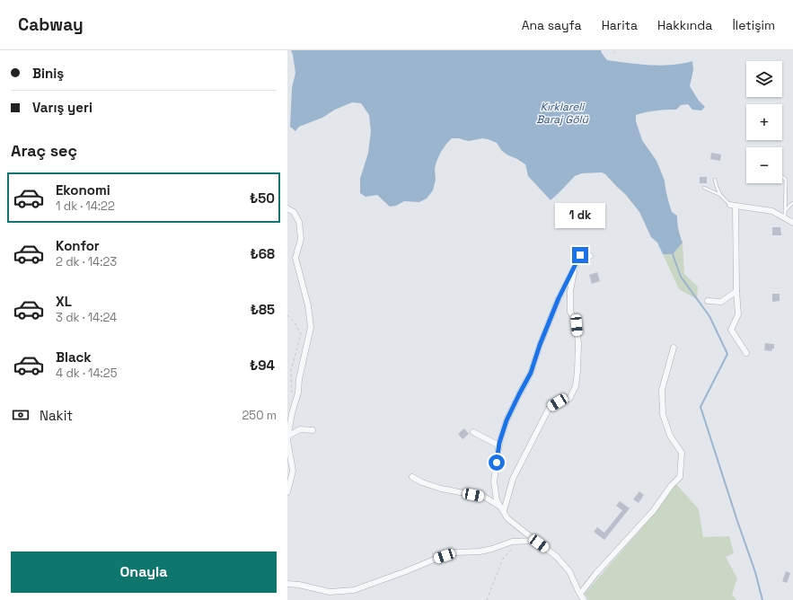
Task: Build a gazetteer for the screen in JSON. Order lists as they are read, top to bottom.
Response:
{
  "water": ["Kırklareli Baraj Gölü"],
  "page": {
    "header": "Cabway",
    "nav": [
      "Ana sayfa",
      "Harita",
      "Hakkında",
      "İletişim"
    ],
    "banner": ["Biniş", "Varış yeri"],
    "map_buttons": ["+", "−"],
    "heading": "Araç seç",
    "list": [
      {
        "name": "Ekonomi",
        "note": "1 dk · 14:22",
        "value": "₺50"
      },
      {
        "name": "Konfor",
        "note": "2 dk · 14:23",
        "value": "₺68"
      },
      {
        "name": "XL",
        "note": "3 dk · 14:24",
        "value": "₺85"
      },
      {
        "name": "Black",
        "note": "4 dk · 14:25",
        "value": "₺94"
      }
    ],
    "bubble": "1 dk",
    "pay": ["Nakit", "250 m"],
    "buttons": "Onayla"
  }
}
